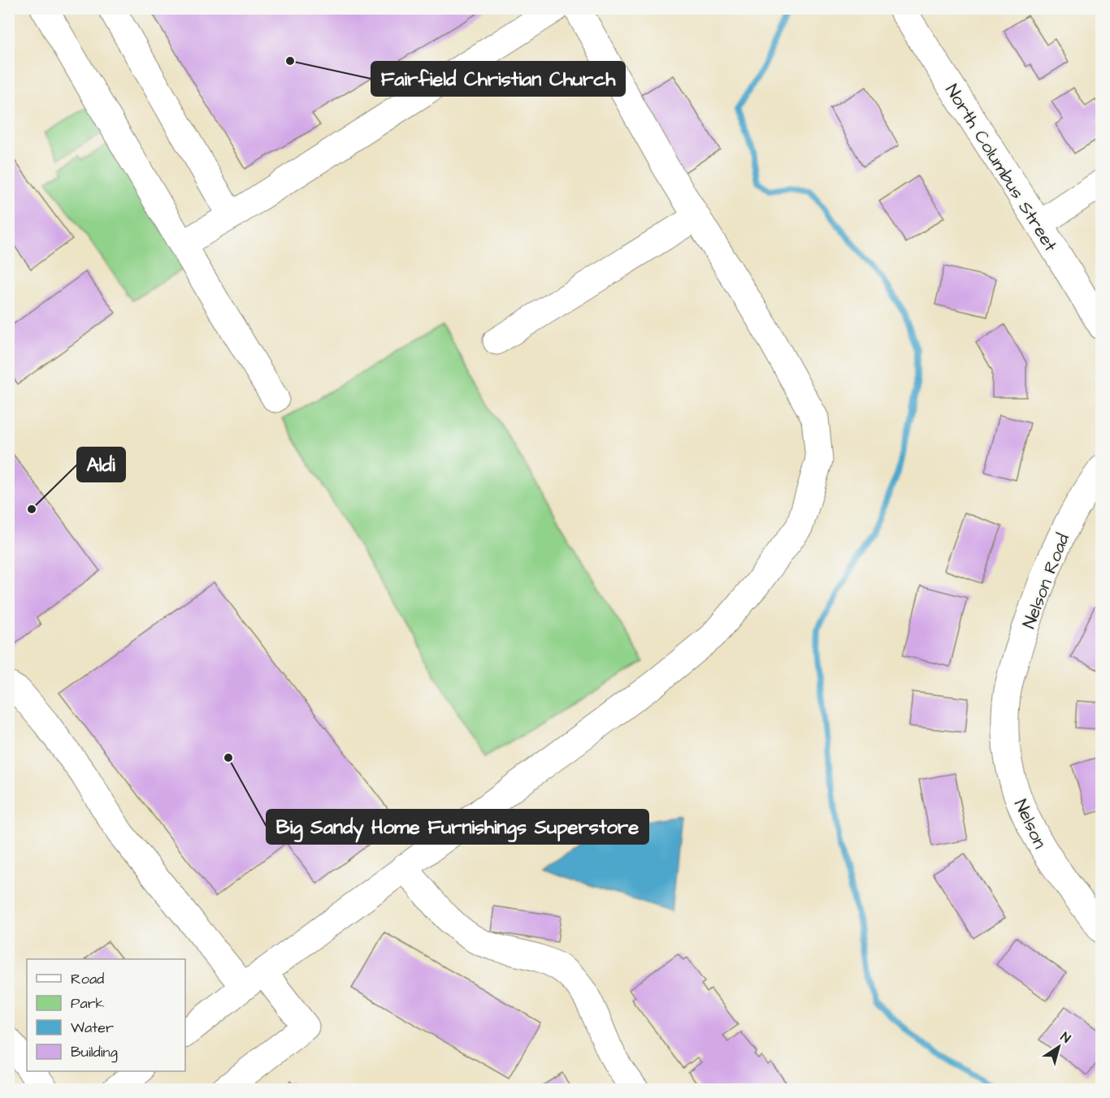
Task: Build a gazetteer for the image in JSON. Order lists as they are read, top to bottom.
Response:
{
  "streets": {
    "street": ["North Columbus Street", "Nelson Road", "Nelson"]
  },
  "crossings": [
    ["Nelson Road", "Nelson"]
  ],
  "places": ["Fairfield Christian Church", "Aldi", "Big Sandy Home Furnishings Superstore"],
  "legend": [
    "Road",
    "Park",
    "Water",
    "Building"
  ],
  "north": "top right"
}
